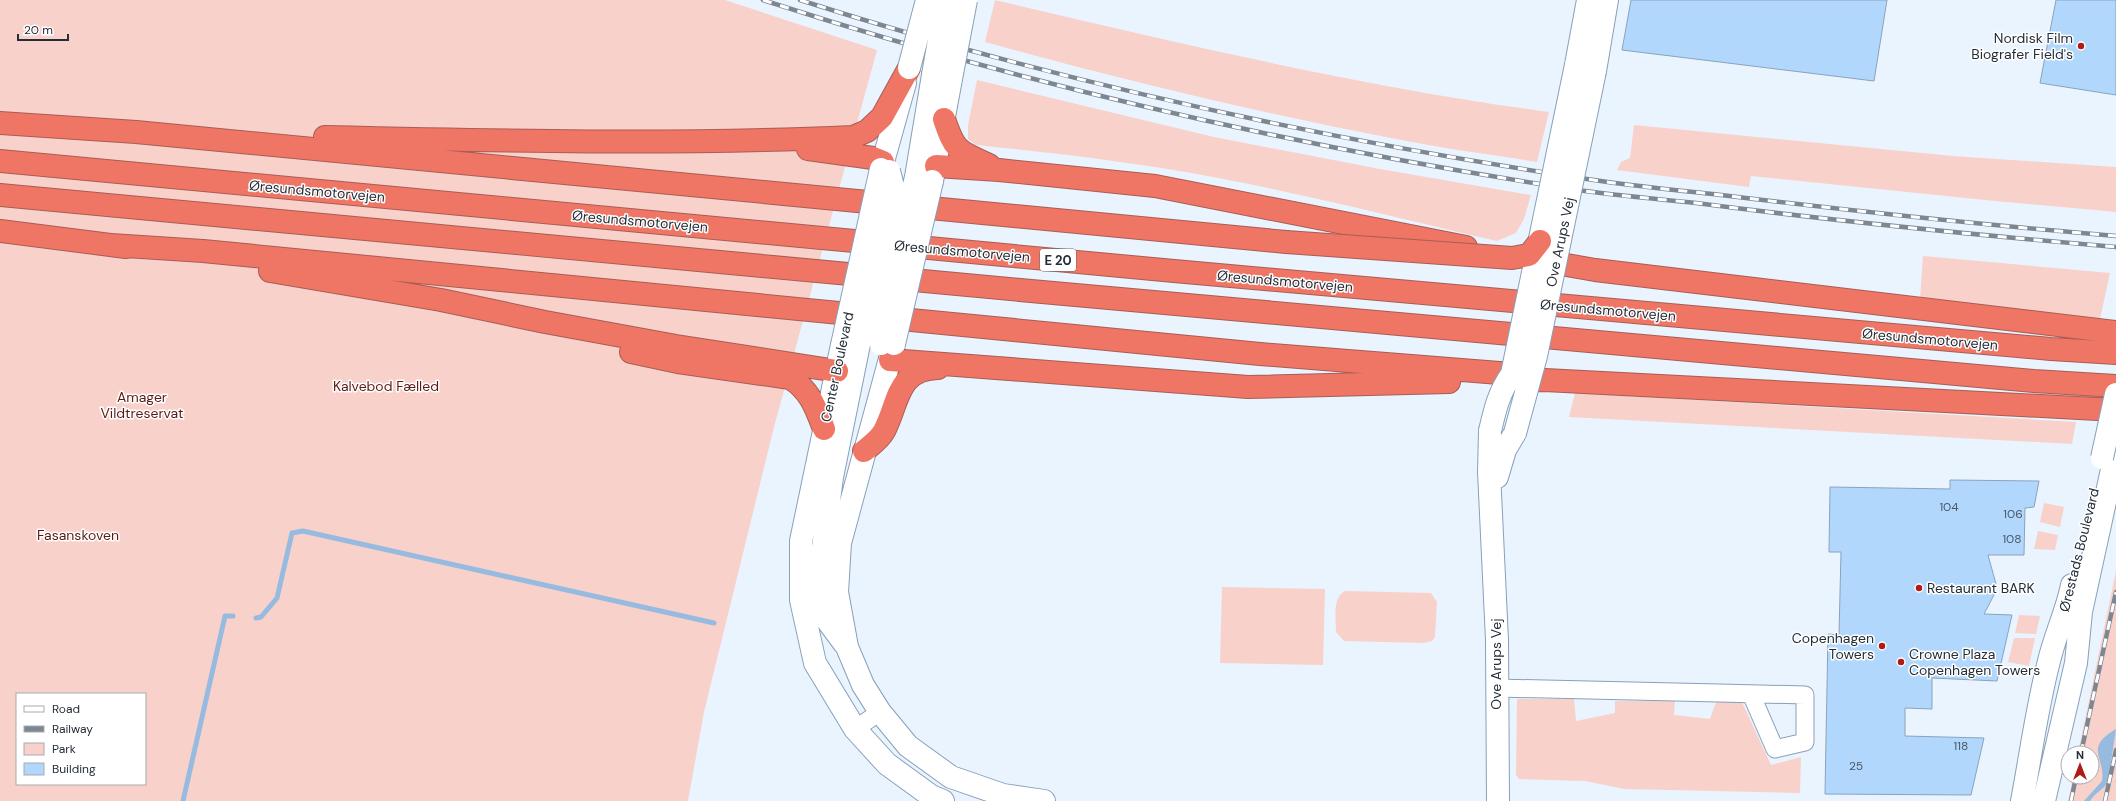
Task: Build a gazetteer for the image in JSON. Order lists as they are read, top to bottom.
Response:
{
  "streets": {
    "highway": ["Øresundsmotorvejen", "E 20"],
    "street": ["Ove Arups Vej", "Center Boulevard", "Ørestads Boulevard"]
  },
  "parks": ["Kalvebod Fælled", "Amager Vildtreservat", "Fasanskoven"],
  "places": [
    "Nordisk Film Biografer Field's",
    "Restaurant BARK",
    "Copenhagen Towers",
    "Crowne Plaza Copenhagen Towers"
  ],
  "house_numbers": [
    "104",
    "106",
    "108",
    "118",
    "25"
  ],
  "legend": [
    "Road",
    "Railway",
    "Park",
    "Building"
  ],
  "scale_bar": "20 m",
  "north": "top"
}
